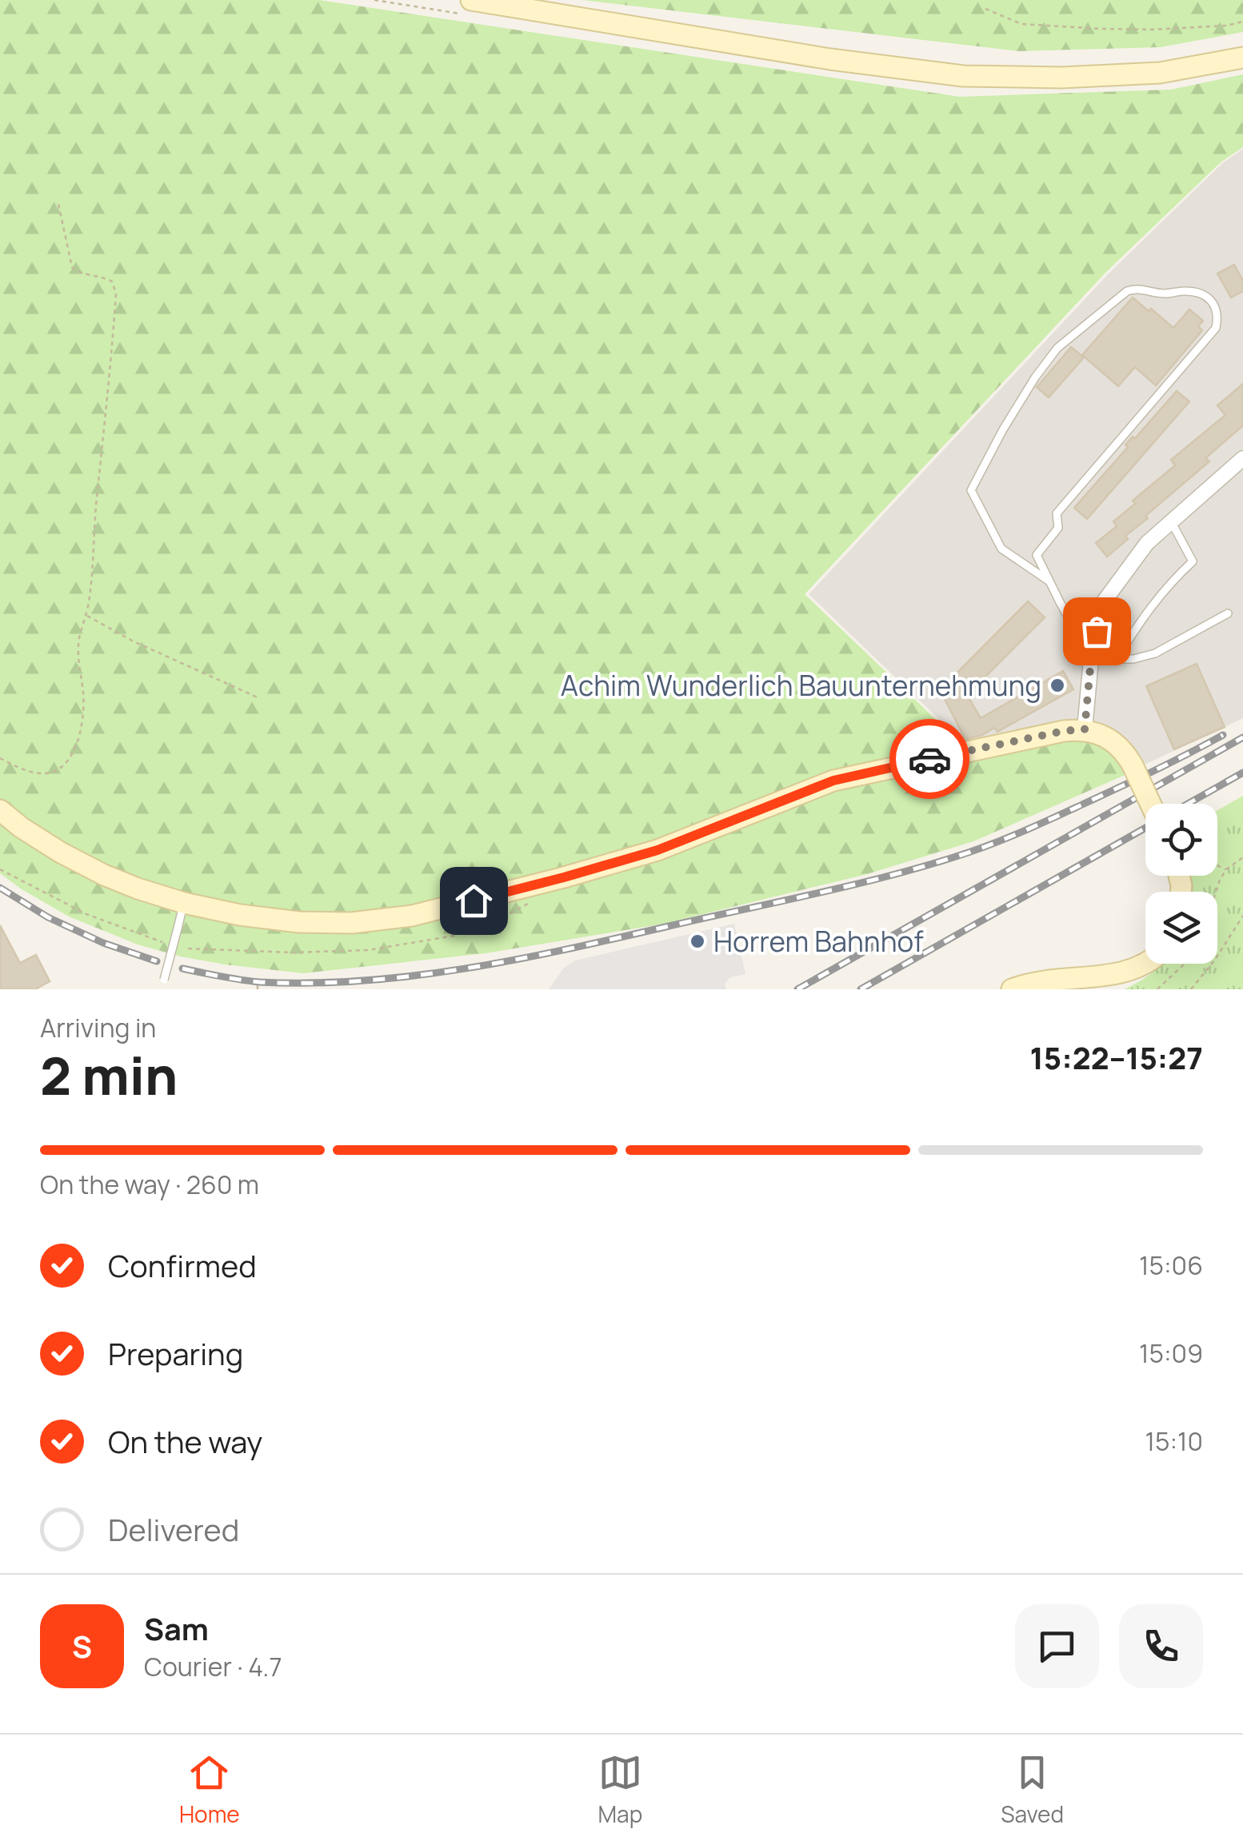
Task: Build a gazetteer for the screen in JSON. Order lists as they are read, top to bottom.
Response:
{
  "places": ["Achim Wunderlich Bauunternehmung", "Horrem Bahnhof"],
  "page": {
    "heading": ["2 min", "Arriving in", "15:22–15:27"],
    "panel": ["Sam", "Courier · 4.7"],
    "bar": "On the way · 260 m",
    "list": [
      ["Confirmed", "15:06"],
      ["Preparing", "15:09"],
      ["On the way", "15:10"],
      "Delivered"
    ],
    "round": "S",
    "tabs": ["Home", "Map", "Saved"]
  }
}
